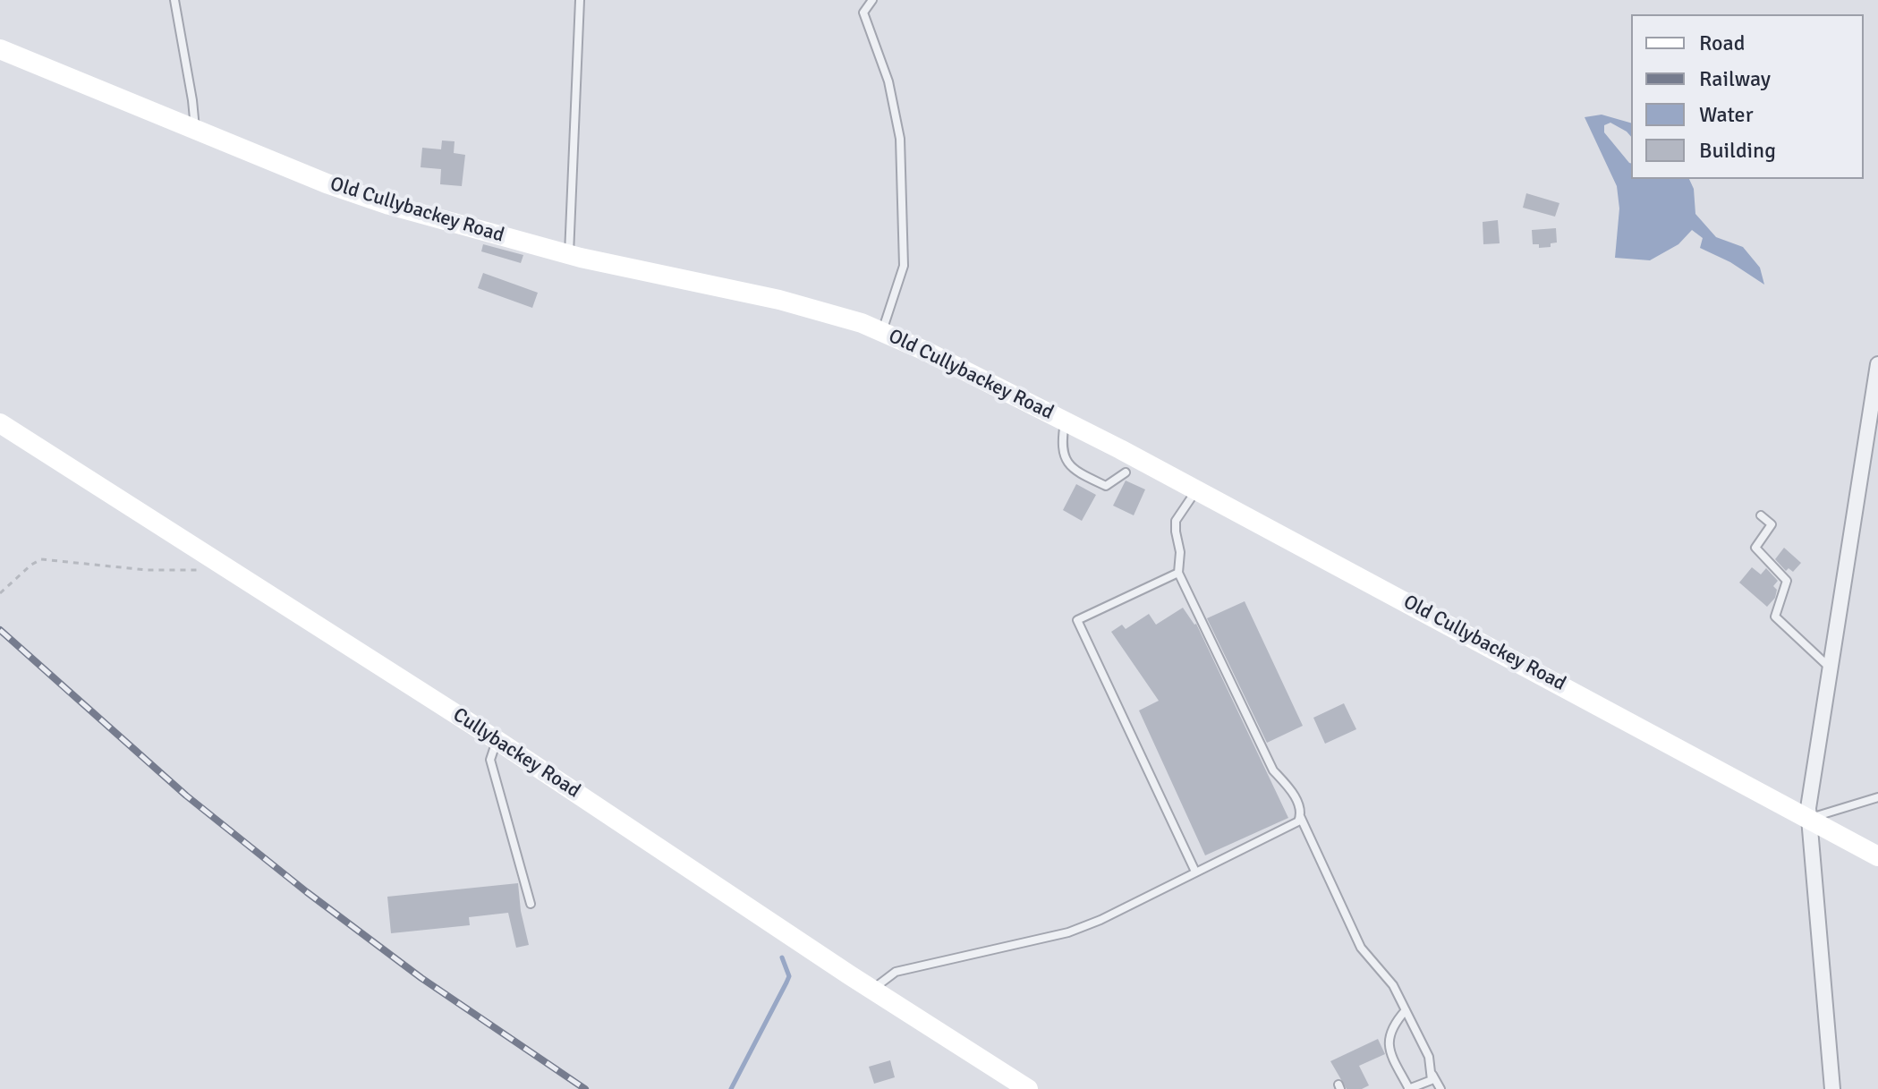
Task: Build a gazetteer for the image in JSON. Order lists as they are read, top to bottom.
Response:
{
  "streets": {
    "street": ["Old Cullybackey Road", "Cullybackey Road"]
  },
  "legend": [
    "Road",
    "Railway",
    "Water",
    "Building"
  ]
}
